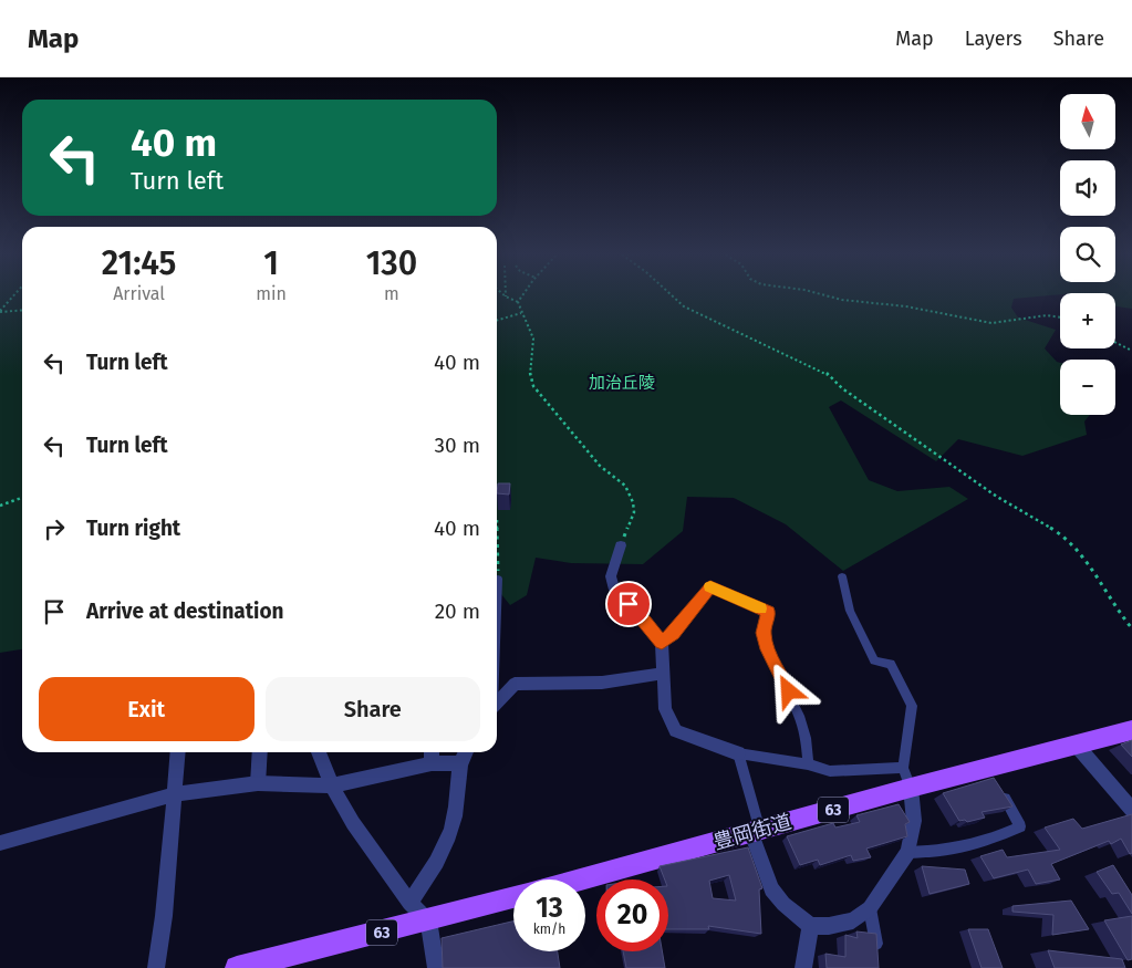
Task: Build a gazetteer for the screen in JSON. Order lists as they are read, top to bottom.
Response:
{
  "streets": {
    "main road": ["63", "豊岡街道"]
  },
  "parks": ["加治丘陵"],
  "north": "top",
  "page": {
    "header": "Map",
    "nav": ["Map", "Layers", "Share"],
    "map_buttons": ["+", "−"],
    "turn": ["40 m", "Turn left"],
    "eta": [
      "21:45",
      "Arrival",
      "1",
      "min",
      "130",
      "m"
    ],
    "list": [
      {
        "name": "Turn left",
        "value": "40 m"
      },
      {
        "name": "Turn left",
        "value": "30 m"
      },
      {
        "name": "Turn right",
        "value": "40 m"
      },
      {
        "name": "Arrive at destination",
        "value": "20 m"
      }
    ],
    "buttons": ["Exit", "Share"],
    "speed": "13 km/h",
    "limit": "20"
  }
}
